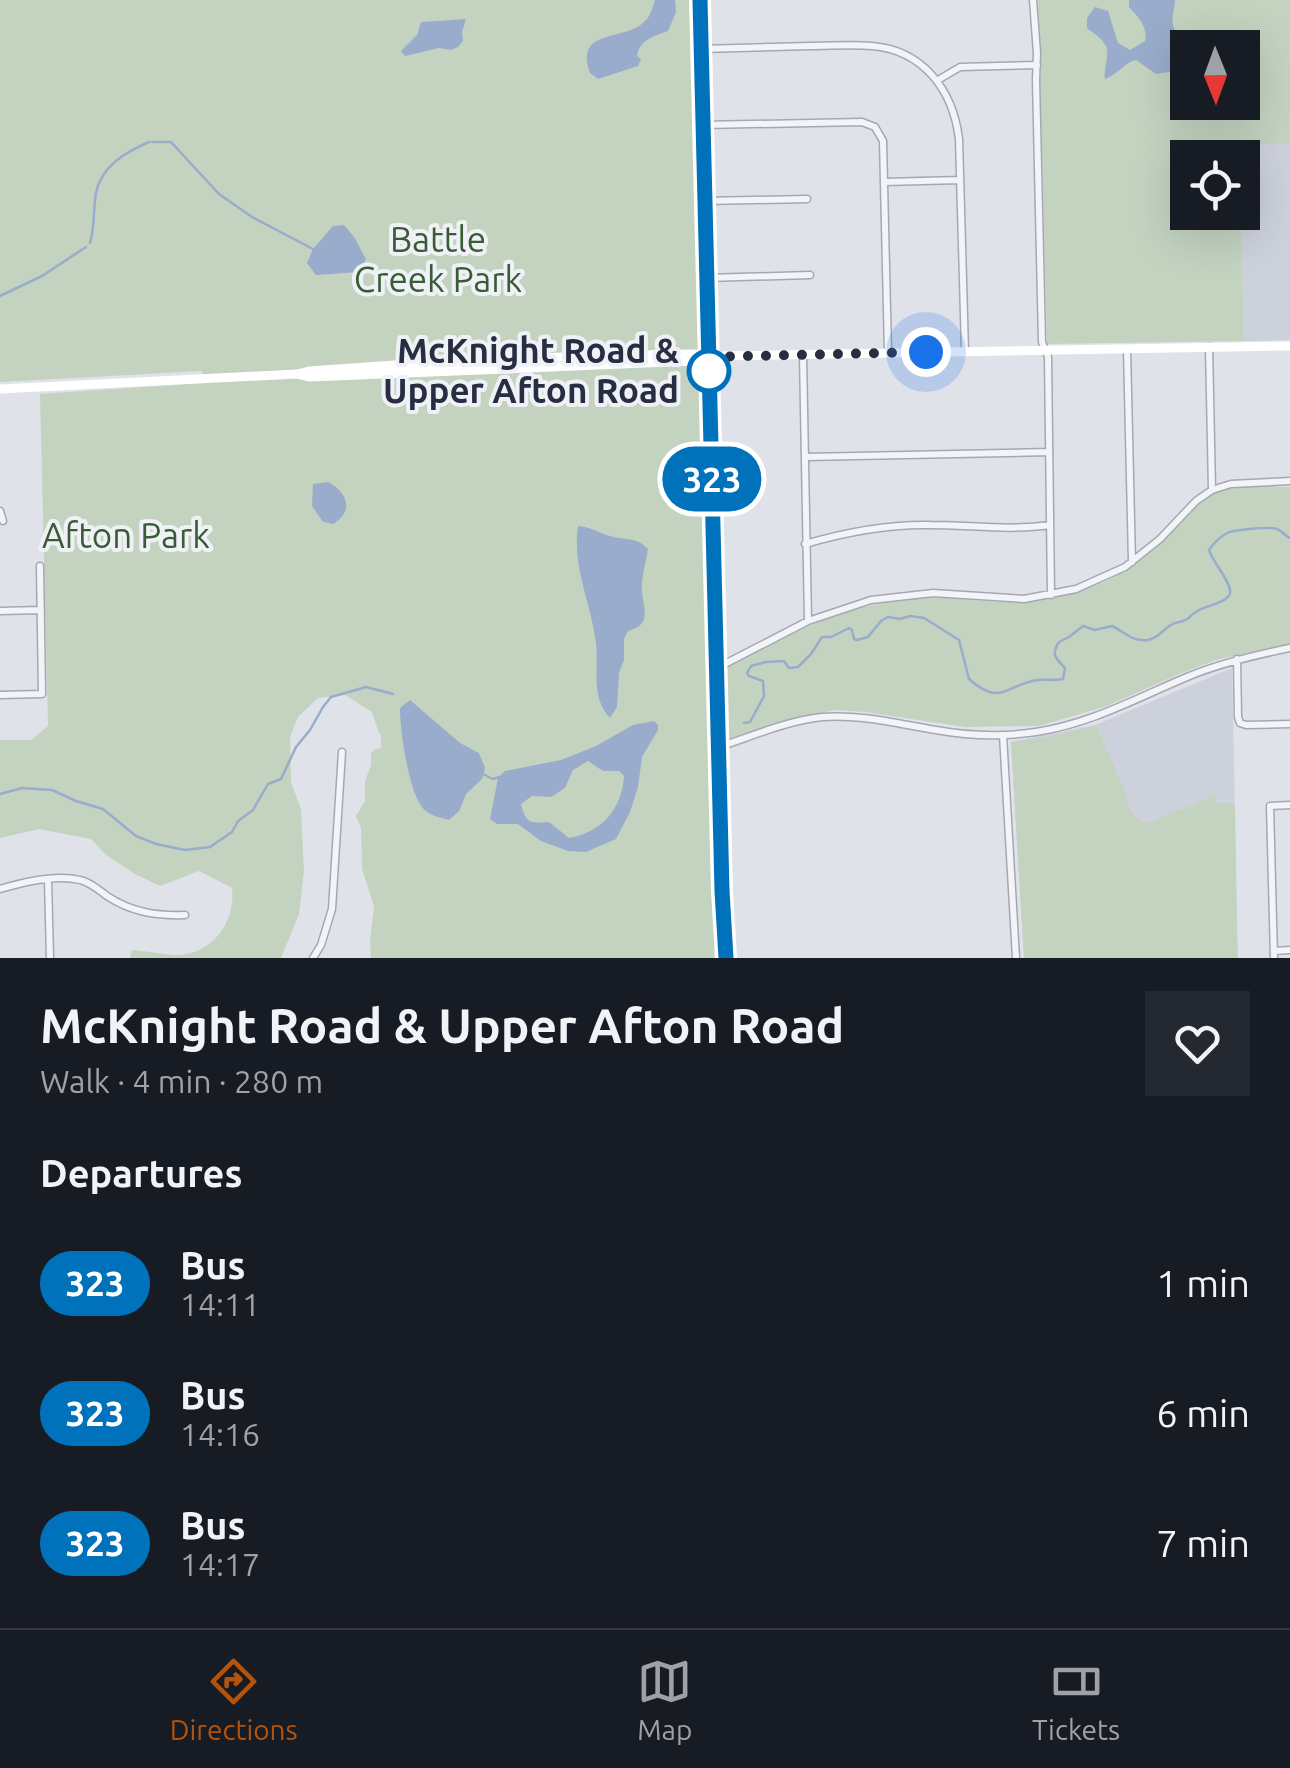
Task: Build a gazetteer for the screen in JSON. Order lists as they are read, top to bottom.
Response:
{
  "parks": ["Battle Creek Park", "Afton Park"],
  "places": ["McKnight Road & Upper Afton Road"],
  "lines": ["bus line 323"],
  "north": "bottom",
  "page": {
    "on_map": "323",
    "heading": [
      ["McKnight Road & Upper Afton Road", "Walk · 4 min · 280 m"],
      "Departures"
    ],
    "list": [
      {
        "mark": "323",
        "name": "Bus",
        "note": "14:11",
        "value": "1 min"
      },
      {
        "mark": "323",
        "name": "Bus",
        "note": "14:16",
        "value": "6 min"
      },
      {
        "mark": "323",
        "name": "Bus",
        "note": "14:17",
        "value": "7 min"
      }
    ],
    "tabs": ["Directions", "Map", "Tickets"]
  }
}
